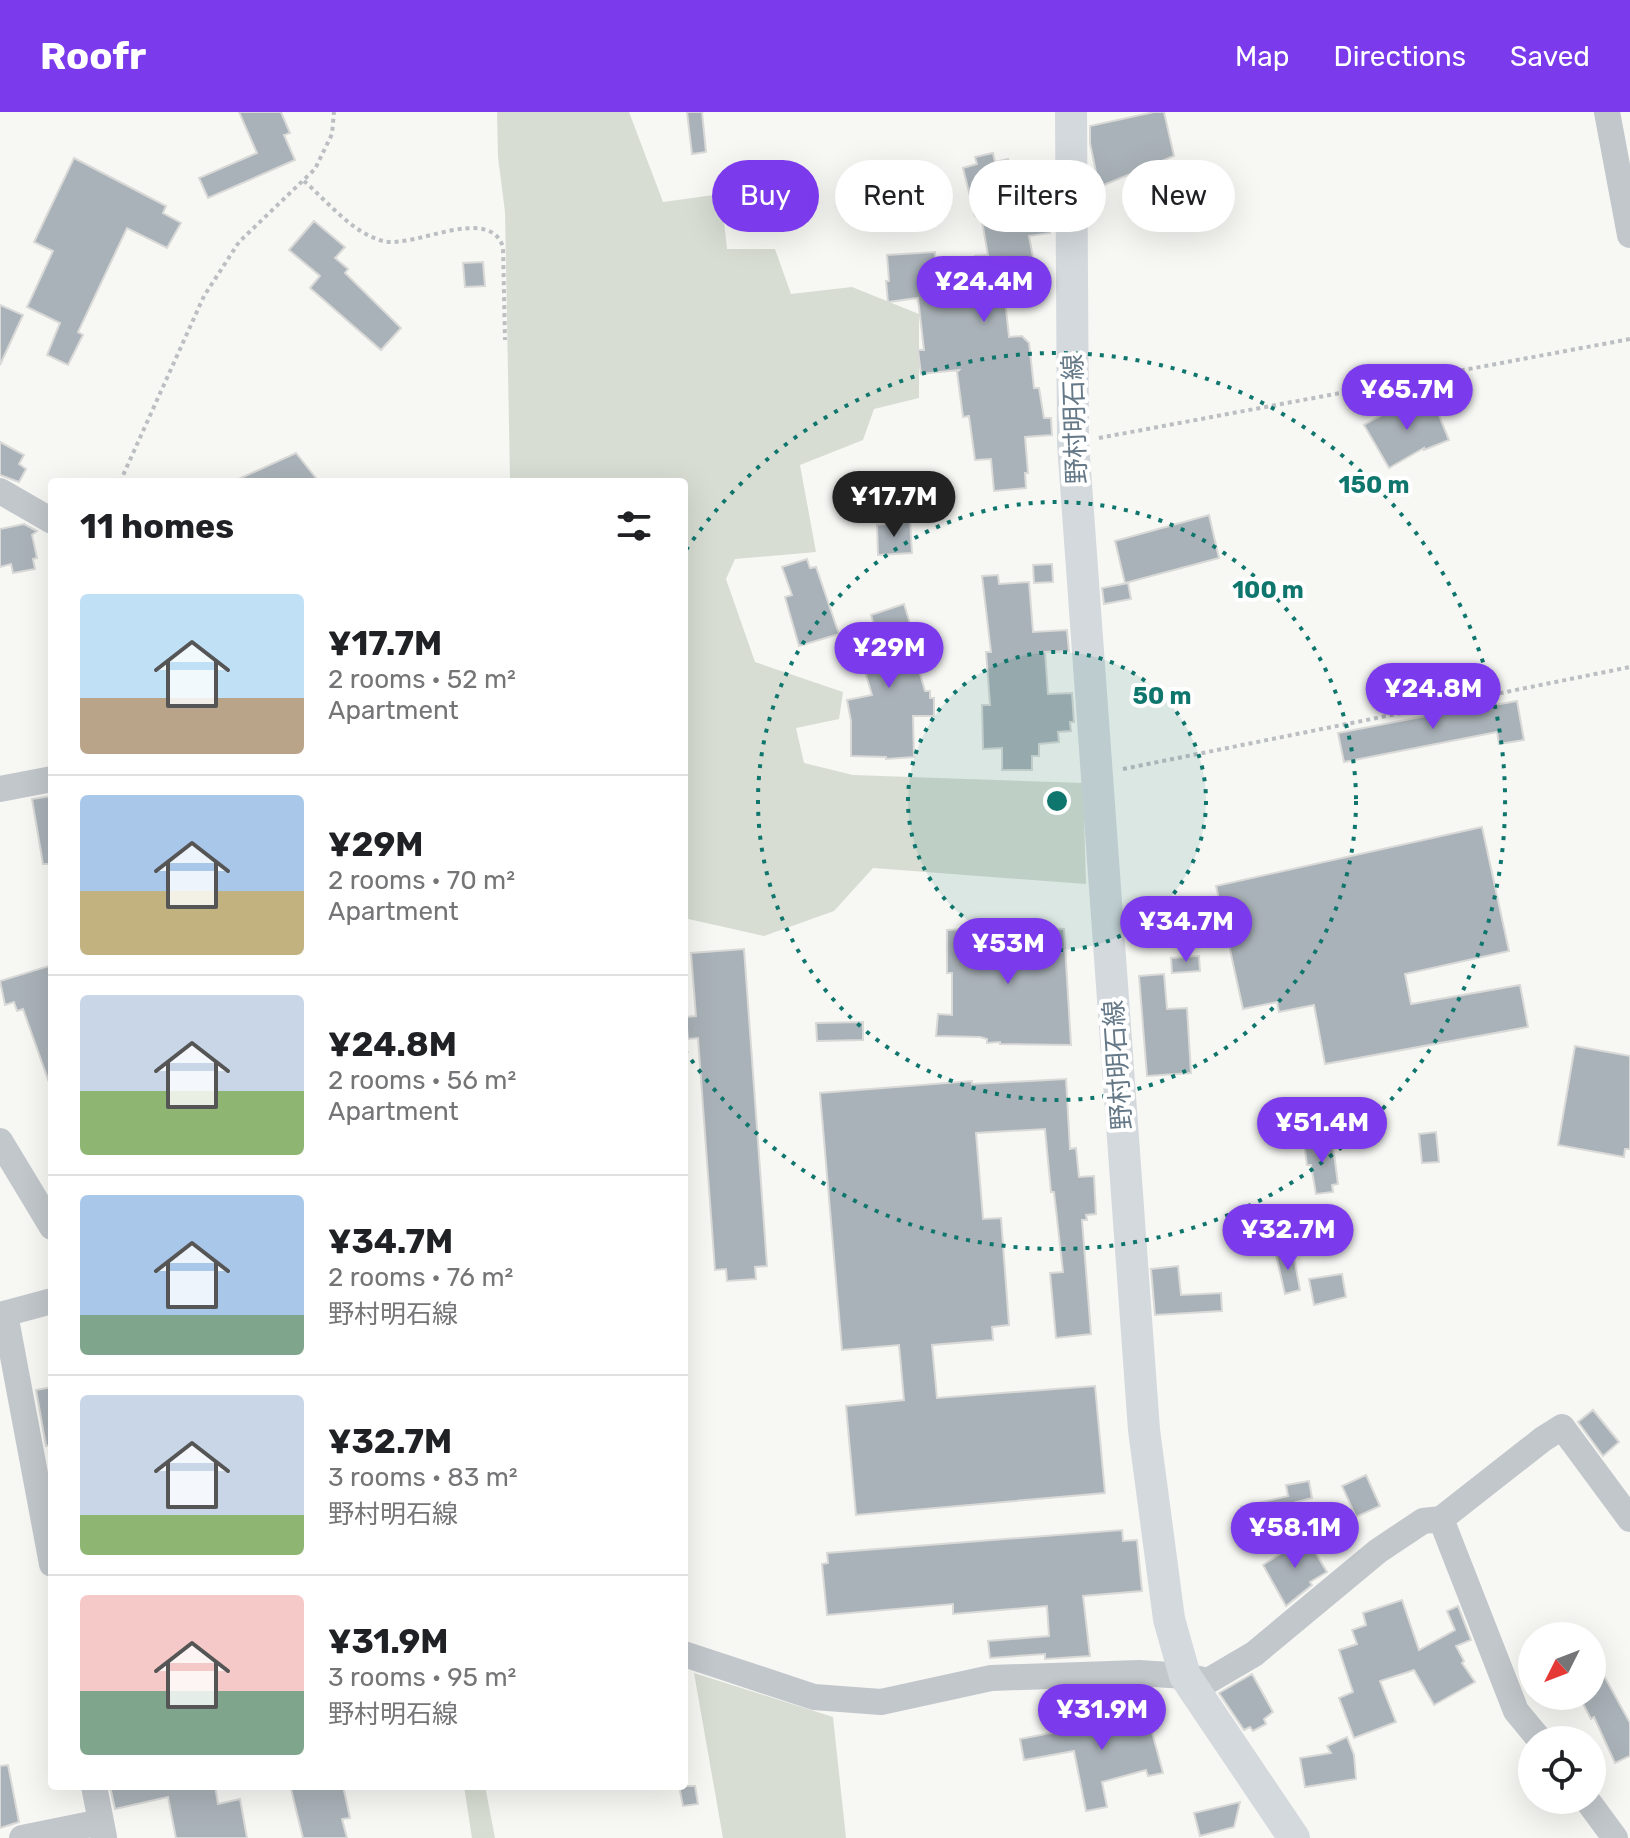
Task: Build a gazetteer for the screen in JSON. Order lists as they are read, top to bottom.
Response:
{
  "streets": {
    "main road": ["野村明石線"]
  },
  "north": "bottom left",
  "page": {
    "header": "Roofr",
    "nav": ["Map", "Directions", "Saved"],
    "chip": [
      "Buy",
      "Rent",
      "Filters",
      "New"
    ],
    "price": [
      "¥24.4M",
      "¥65.7M",
      "¥17.7M",
      "¥29M",
      "¥24.8M",
      "¥34.7M",
      "¥53M",
      "¥51.4M",
      "¥32.7M",
      "¥58.1M",
      "¥31.9M"
    ],
    "heading": "11 homes",
    "list": [
      {
        "name": "¥17.7M",
        "note": "2 rooms · 52 m² · Apartment"
      },
      {
        "name": "¥29M",
        "note": "2 rooms · 70 m² · Apartment"
      },
      {
        "name": "¥24.8M",
        "note": "2 rooms · 56 m² · Apartment"
      },
      {
        "name": "¥34.7M",
        "note": "2 rooms · 76 m² · 野村明石線"
      },
      {
        "name": "¥32.7M",
        "note": "3 rooms · 83 m² · 野村明石線"
      },
      {
        "name": "¥31.9M",
        "note": "3 rooms · 95 m² · 野村明石線"
      }
    ]
  },
  "rings": ["150 m", "100 m", "50 m"]
}
